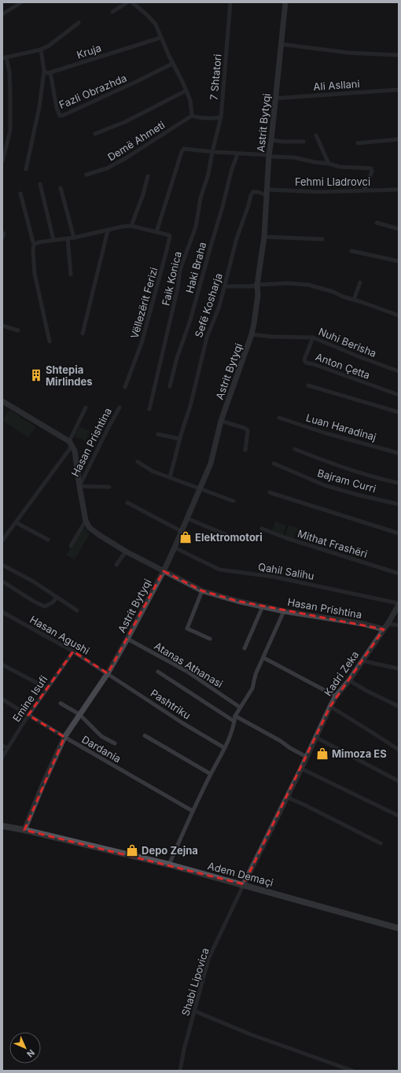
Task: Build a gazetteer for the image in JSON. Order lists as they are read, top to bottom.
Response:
{
  "streets": {
    "main road": ["Adem Demaçi"],
    "street": [
      "Kruja",
      "7 Shtatori",
      "Ali Asllani",
      "Fazli Obrazhda",
      "Astrit Bytyqi",
      "Demë Ahmeti",
      "Fehmi Lladrovci",
      "Haki Braha",
      "Faik Konica",
      "Vëllezërit Ferizi",
      "Sefë Kosharja",
      "Nuhi Berisha",
      "Anton Çetta",
      "Luan Haradinaj",
      "Hasan Prishtina",
      "Bajram Curri",
      "Mithat Frashëri",
      "Qahil Salihu",
      "Hasan Agushi",
      "Atanas Athanasi",
      "Kadri Zeka",
      "Emine Isufi",
      "Pashtriku",
      "Dardania",
      "Shabi Lipovica"
    ]
  },
  "crossings": [
    ["Kruja", "Fazli Obrazhda"],
    ["7 Shtatori", "Faik Konica"],
    ["Ali Asllani", "Astrit Bytyqi"],
    ["Astrit Bytyqi", "Fehmi Lladrovci"],
    ["Astrit Bytyqi", "Sefë Kosharja"],
    ["Astrit Bytyqi", "Nuhi Berisha"],
    ["Astrit Bytyqi", "Hasan Prishtina"],
    ["Astrit Bytyqi", "Qahil Salihu"],
    ["Astrit Bytyqi", "Hasan Agushi"],
    ["Astrit Bytyqi", "Atanas Athanasi"],
    ["Astrit Bytyqi", "Pashtriku"],
    ["Astrit Bytyqi", "Dardania"],
    ["Astrit Bytyqi", "Adem Demaçi"],
    ["Fehmi Lladrovci", "Sefë Kosharja"],
    ["Nuhi Berisha", "Anton Çetta"],
    ["Hasan Prishtina", "Kadri Zeka"],
    ["Qahil Salihu", "Kadri Zeka"],
    ["Hasan Agushi", "Emine Isufi"],
    ["Hasan Agushi", "Pashtriku"],
    ["Kadri Zeka", "Adem Demaçi"],
    ["Kadri Zeka", "Shabi Lipovica"],
    ["Emine Isufi", "Dardania"],
    ["Adem Demaçi", "Shabi Lipovica"]
  ],
  "places": {
    "building": ["Shtepia Mirlindes"],
    "shop": ["Elektromotori", "Mimoza ES", "Depo Zejna"]
  },
  "north": "bottom right"
}
